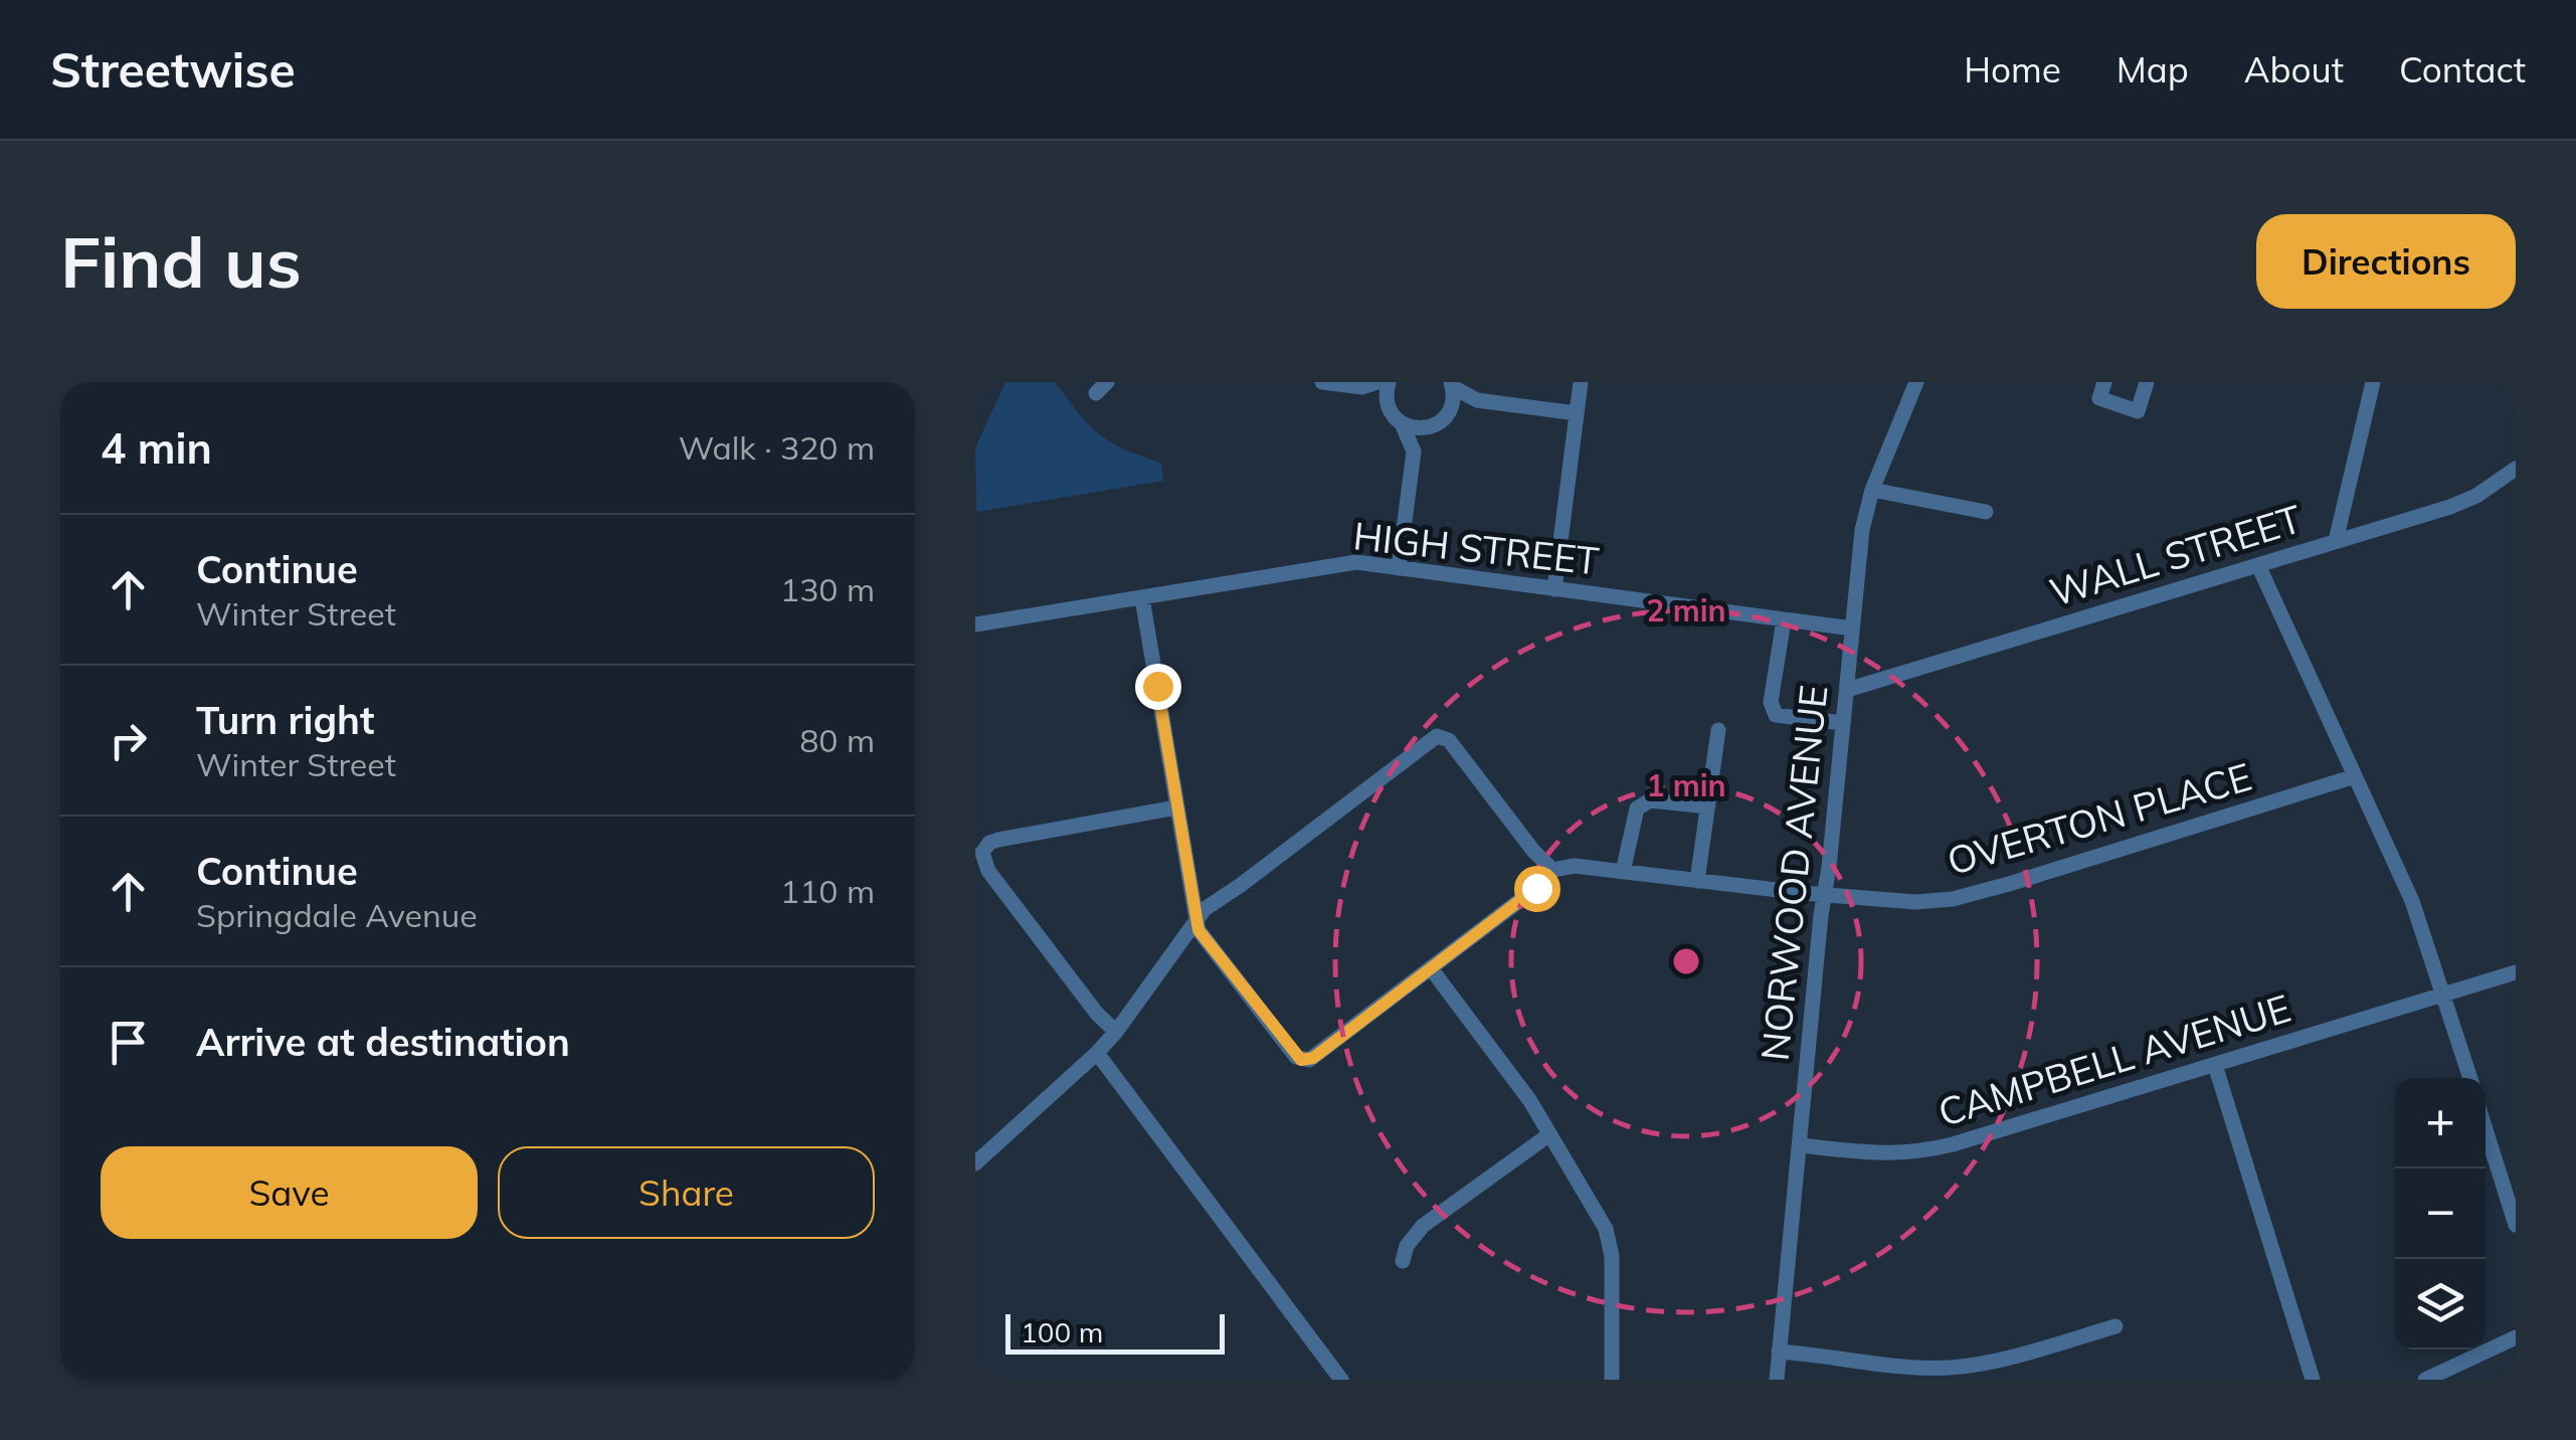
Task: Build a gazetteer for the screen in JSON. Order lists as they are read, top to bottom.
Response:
{
  "streets": {
    "street": [
      "HIGH STREET",
      "WALL STREET",
      "OVERTON PLACE",
      "NORWOOD AVENUE",
      "CAMPBELL AVENUE"
    ]
  },
  "crossings": [
    ["HIGH STREET", "NORWOOD AVENUE"],
    ["WALL STREET", "NORWOOD AVENUE"],
    ["OVERTON PLACE", "NORWOOD AVENUE"],
    ["NORWOOD AVENUE", "CAMPBELL AVENUE"]
  ],
  "scale_bar": "100 m",
  "page": {
    "header": "Streetwise",
    "nav": [
      "Home",
      "Map",
      "About",
      "Contact"
    ],
    "buttons": [
      "Directions",
      ["Save", "Share"]
    ],
    "title": "Find us",
    "heading": ["4 min", "Walk · 320 m"],
    "list": [
      ["Continue", "Winter Street", "130 m"],
      ["Turn right", "Winter Street", "80 m"],
      ["Continue", "Springdale Avenue", "110 m"],
      "Arrive at destination"
    ],
    "map_buttons": ["+", "−"],
    "scale": "100 m"
  },
  "rings": ["2 min", "1 min"]
}
